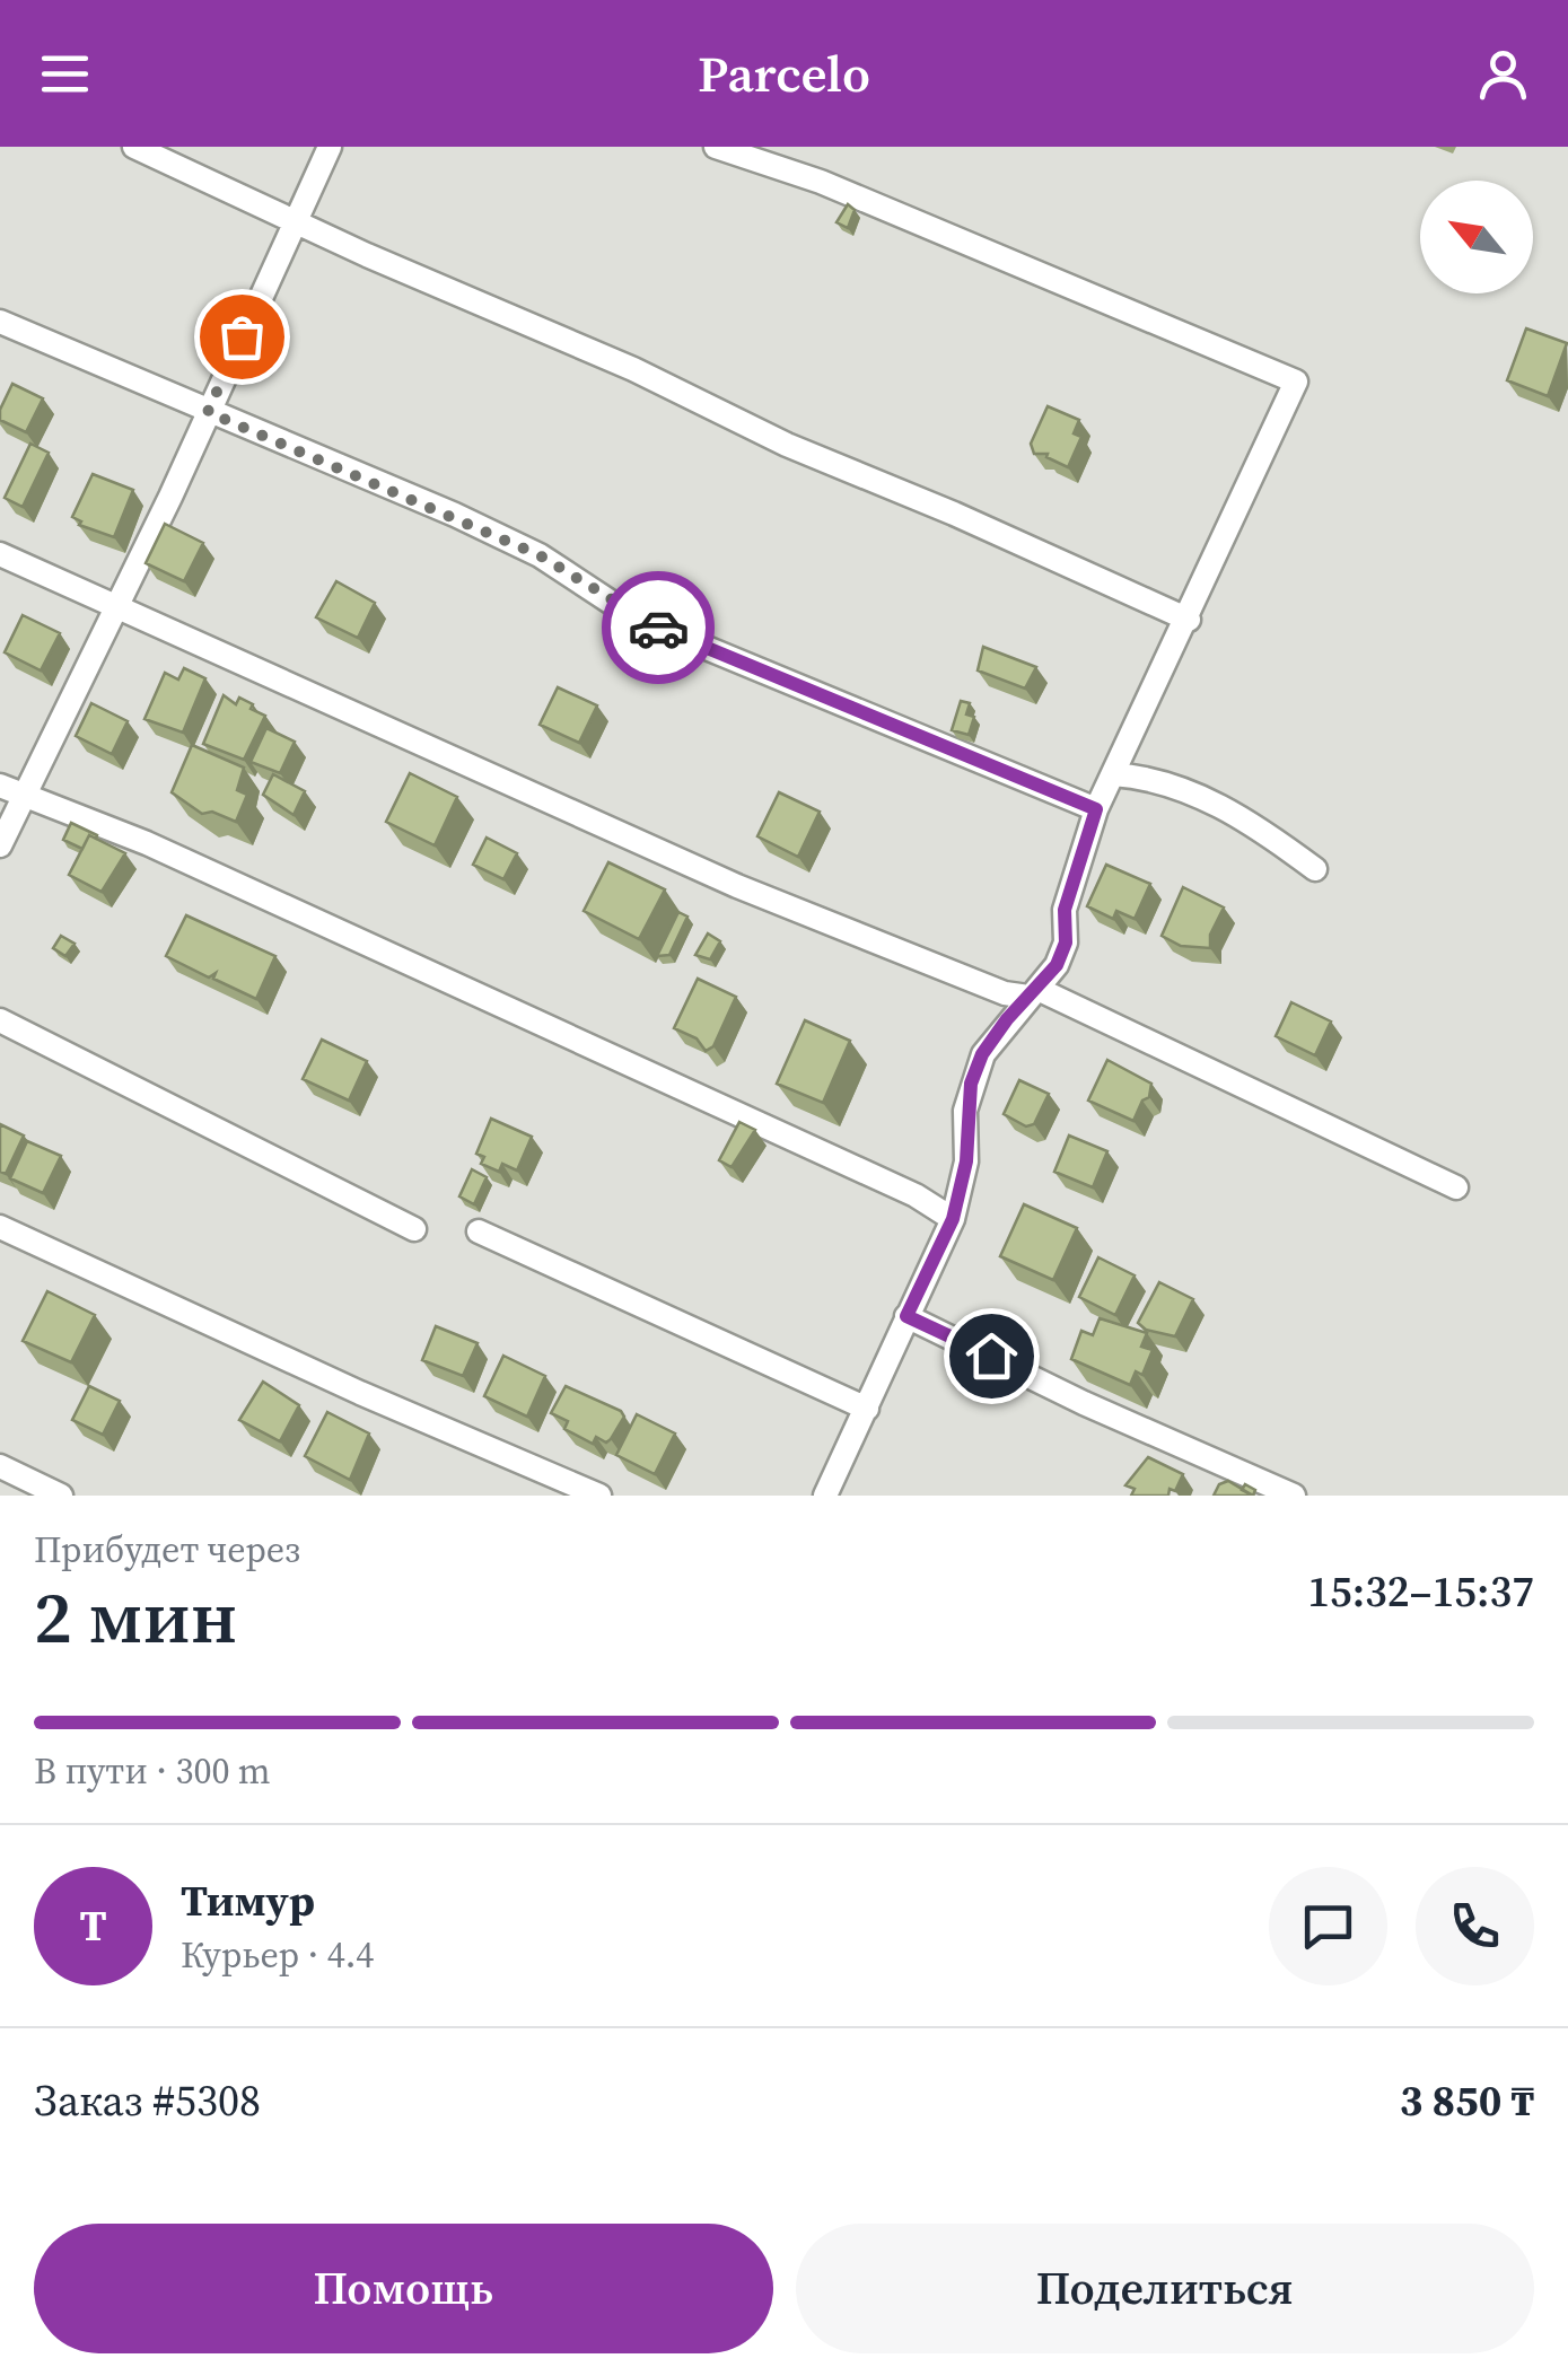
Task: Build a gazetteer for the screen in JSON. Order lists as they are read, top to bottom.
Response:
{
  "north": "top left",
  "page": {
    "header": "Parcelo",
    "heading": ["2 мин", "Прибудет через", "15:32–15:37"],
    "panel": [
      "Тимур",
      "Курьер · 4.4",
      "Заказ #5308",
      "3 850 ₸"
    ],
    "bar": "В пути · 300 m",
    "round": "Т",
    "buttons": ["Помощь", "Поделиться"]
  }
}
